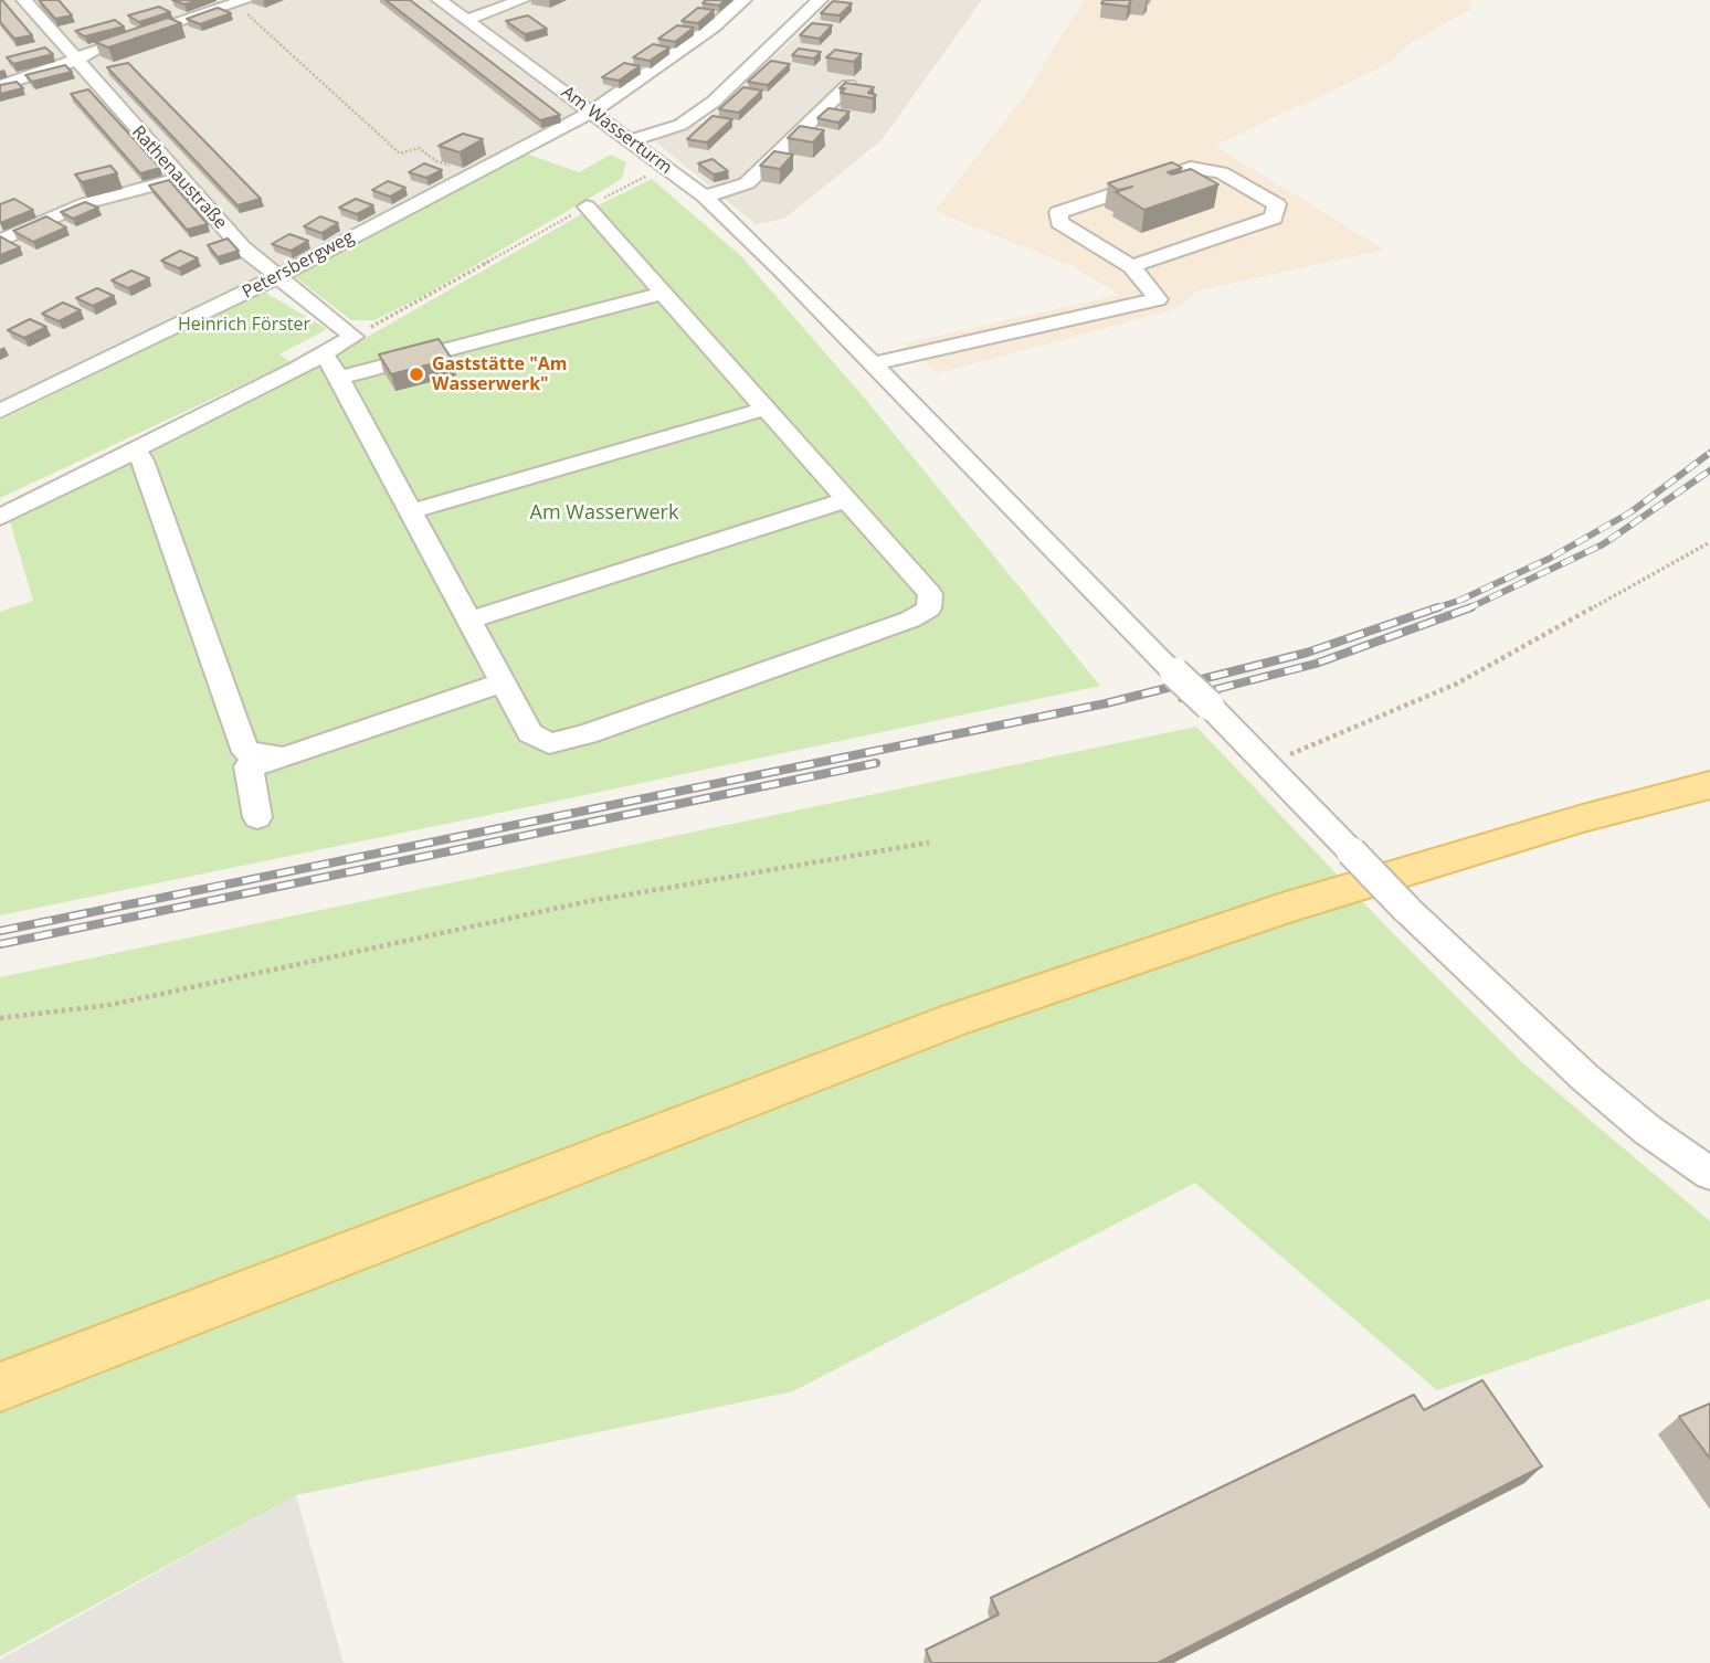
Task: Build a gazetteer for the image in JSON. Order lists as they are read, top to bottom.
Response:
{
  "streets": {
    "street": ["Am Wasserturm", "Rathenaustraße", "Petersbergweg"]
  },
  "crossings": [
    ["Am Wasserturm", "Petersbergweg"],
    ["Rathenaustraße", "Petersbergweg"]
  ],
  "parks": ["Heinrich Förster", "Am Wasserwerk"],
  "places": ["Gaststätte \"Am Wasserwerk\""]
}
